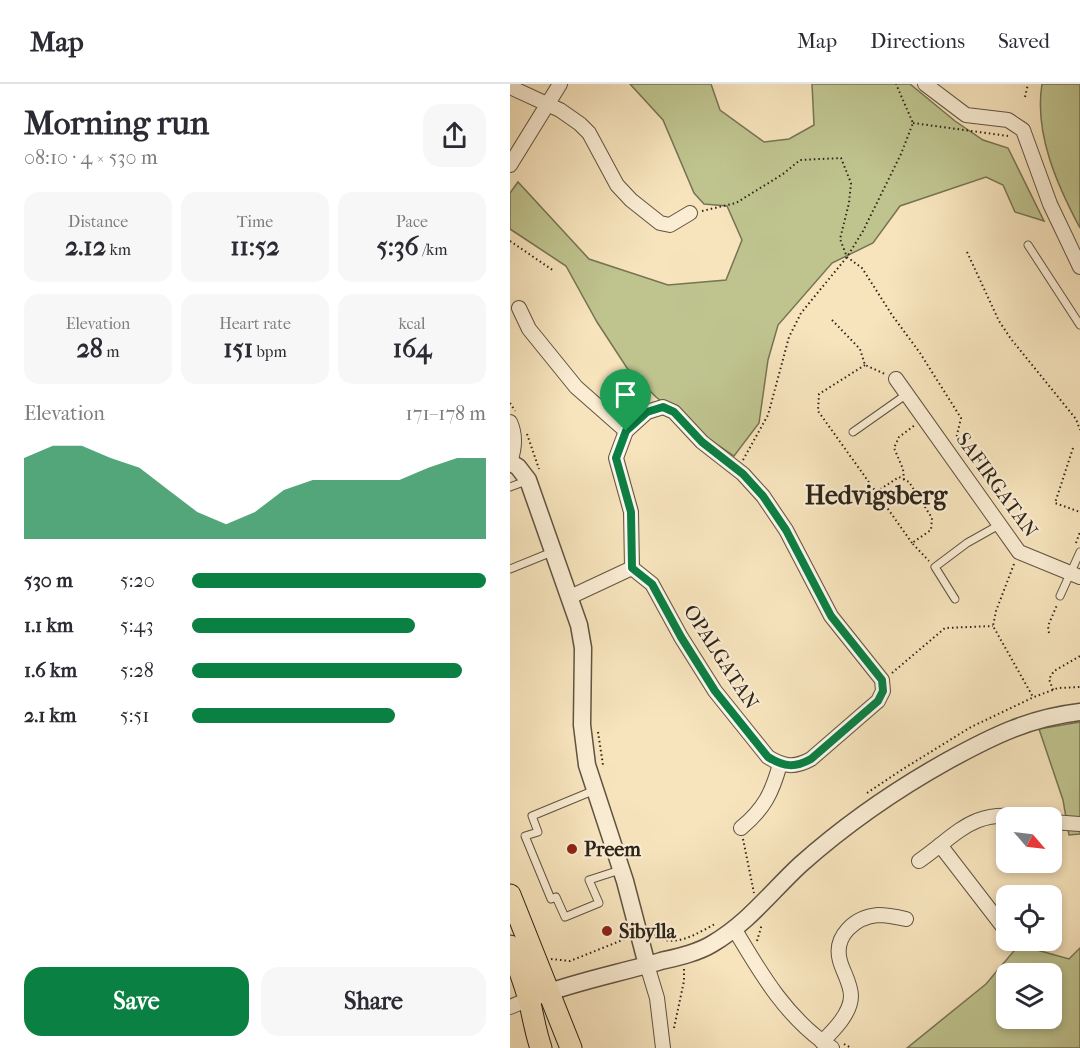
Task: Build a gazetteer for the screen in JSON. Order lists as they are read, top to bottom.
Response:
{
  "streets": {
    "street": ["SAFIRGATAN", "OPALGATAN"]
  },
  "districts": ["Hedvigsberg"],
  "places": ["Preem", "Sibylla"],
  "north": "bottom right",
  "page": {
    "header": "Map",
    "nav": ["Map", "Directions", "Saved"],
    "heading": ["Morning run", "08:10 · 4 × 530 m"],
    "stats": [
      ["Distance", "2.12 km"],
      ["Time", "11:52"],
      ["Pace", "5:36 /km"],
      ["Elevation", "28 m"],
      ["Heart rate", "151 bpm"],
      ["kcal", "164"]
    ],
    "chart": ["Elevation", "171–178 m"],
    "list": [
      {
        "name": "530 m",
        "note": "5:20"
      },
      {
        "name": "1.1 km",
        "note": "5:43"
      },
      {
        "name": "1.6 km",
        "note": "5:28"
      },
      {
        "name": "2.1 km",
        "note": "5:51"
      }
    ],
    "buttons": ["Save", "Share"]
  }
}
